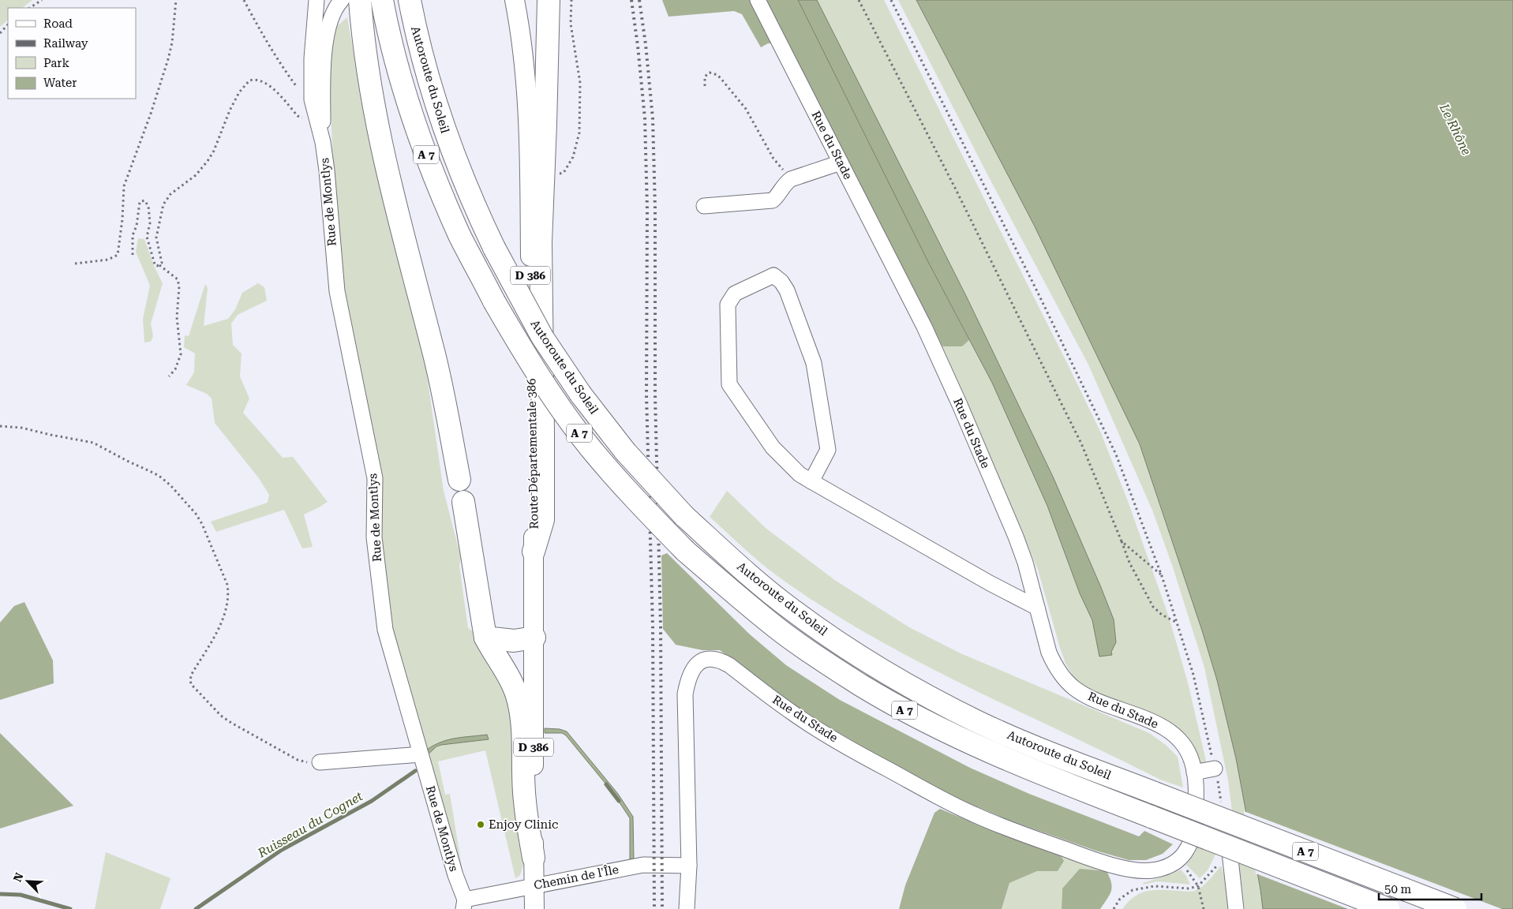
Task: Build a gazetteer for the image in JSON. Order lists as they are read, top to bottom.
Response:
{
  "streets": {
    "highway": ["Autoroute du Soleil", "A 7"],
    "main road": ["D 386", "Route Départementale 386"],
    "street": ["Rue du Stade", "Rue de Montlys", "Chemin de l'Île"]
  },
  "crossings": [
    ["Rue du Stade", "Chemin de l'Île"],
    ["Rue de Montlys", "Chemin de l'Île"],
    ["Route Départementale 386", "Chemin de l'Île"]
  ],
  "water": ["Le Rhône", "Ruisseau du Cognet"],
  "places": ["Enjoy Clinic"],
  "legend": [
    "Road",
    "Railway",
    "Park",
    "Water"
  ],
  "scale_bar": "50 m",
  "north": "top left"
}
